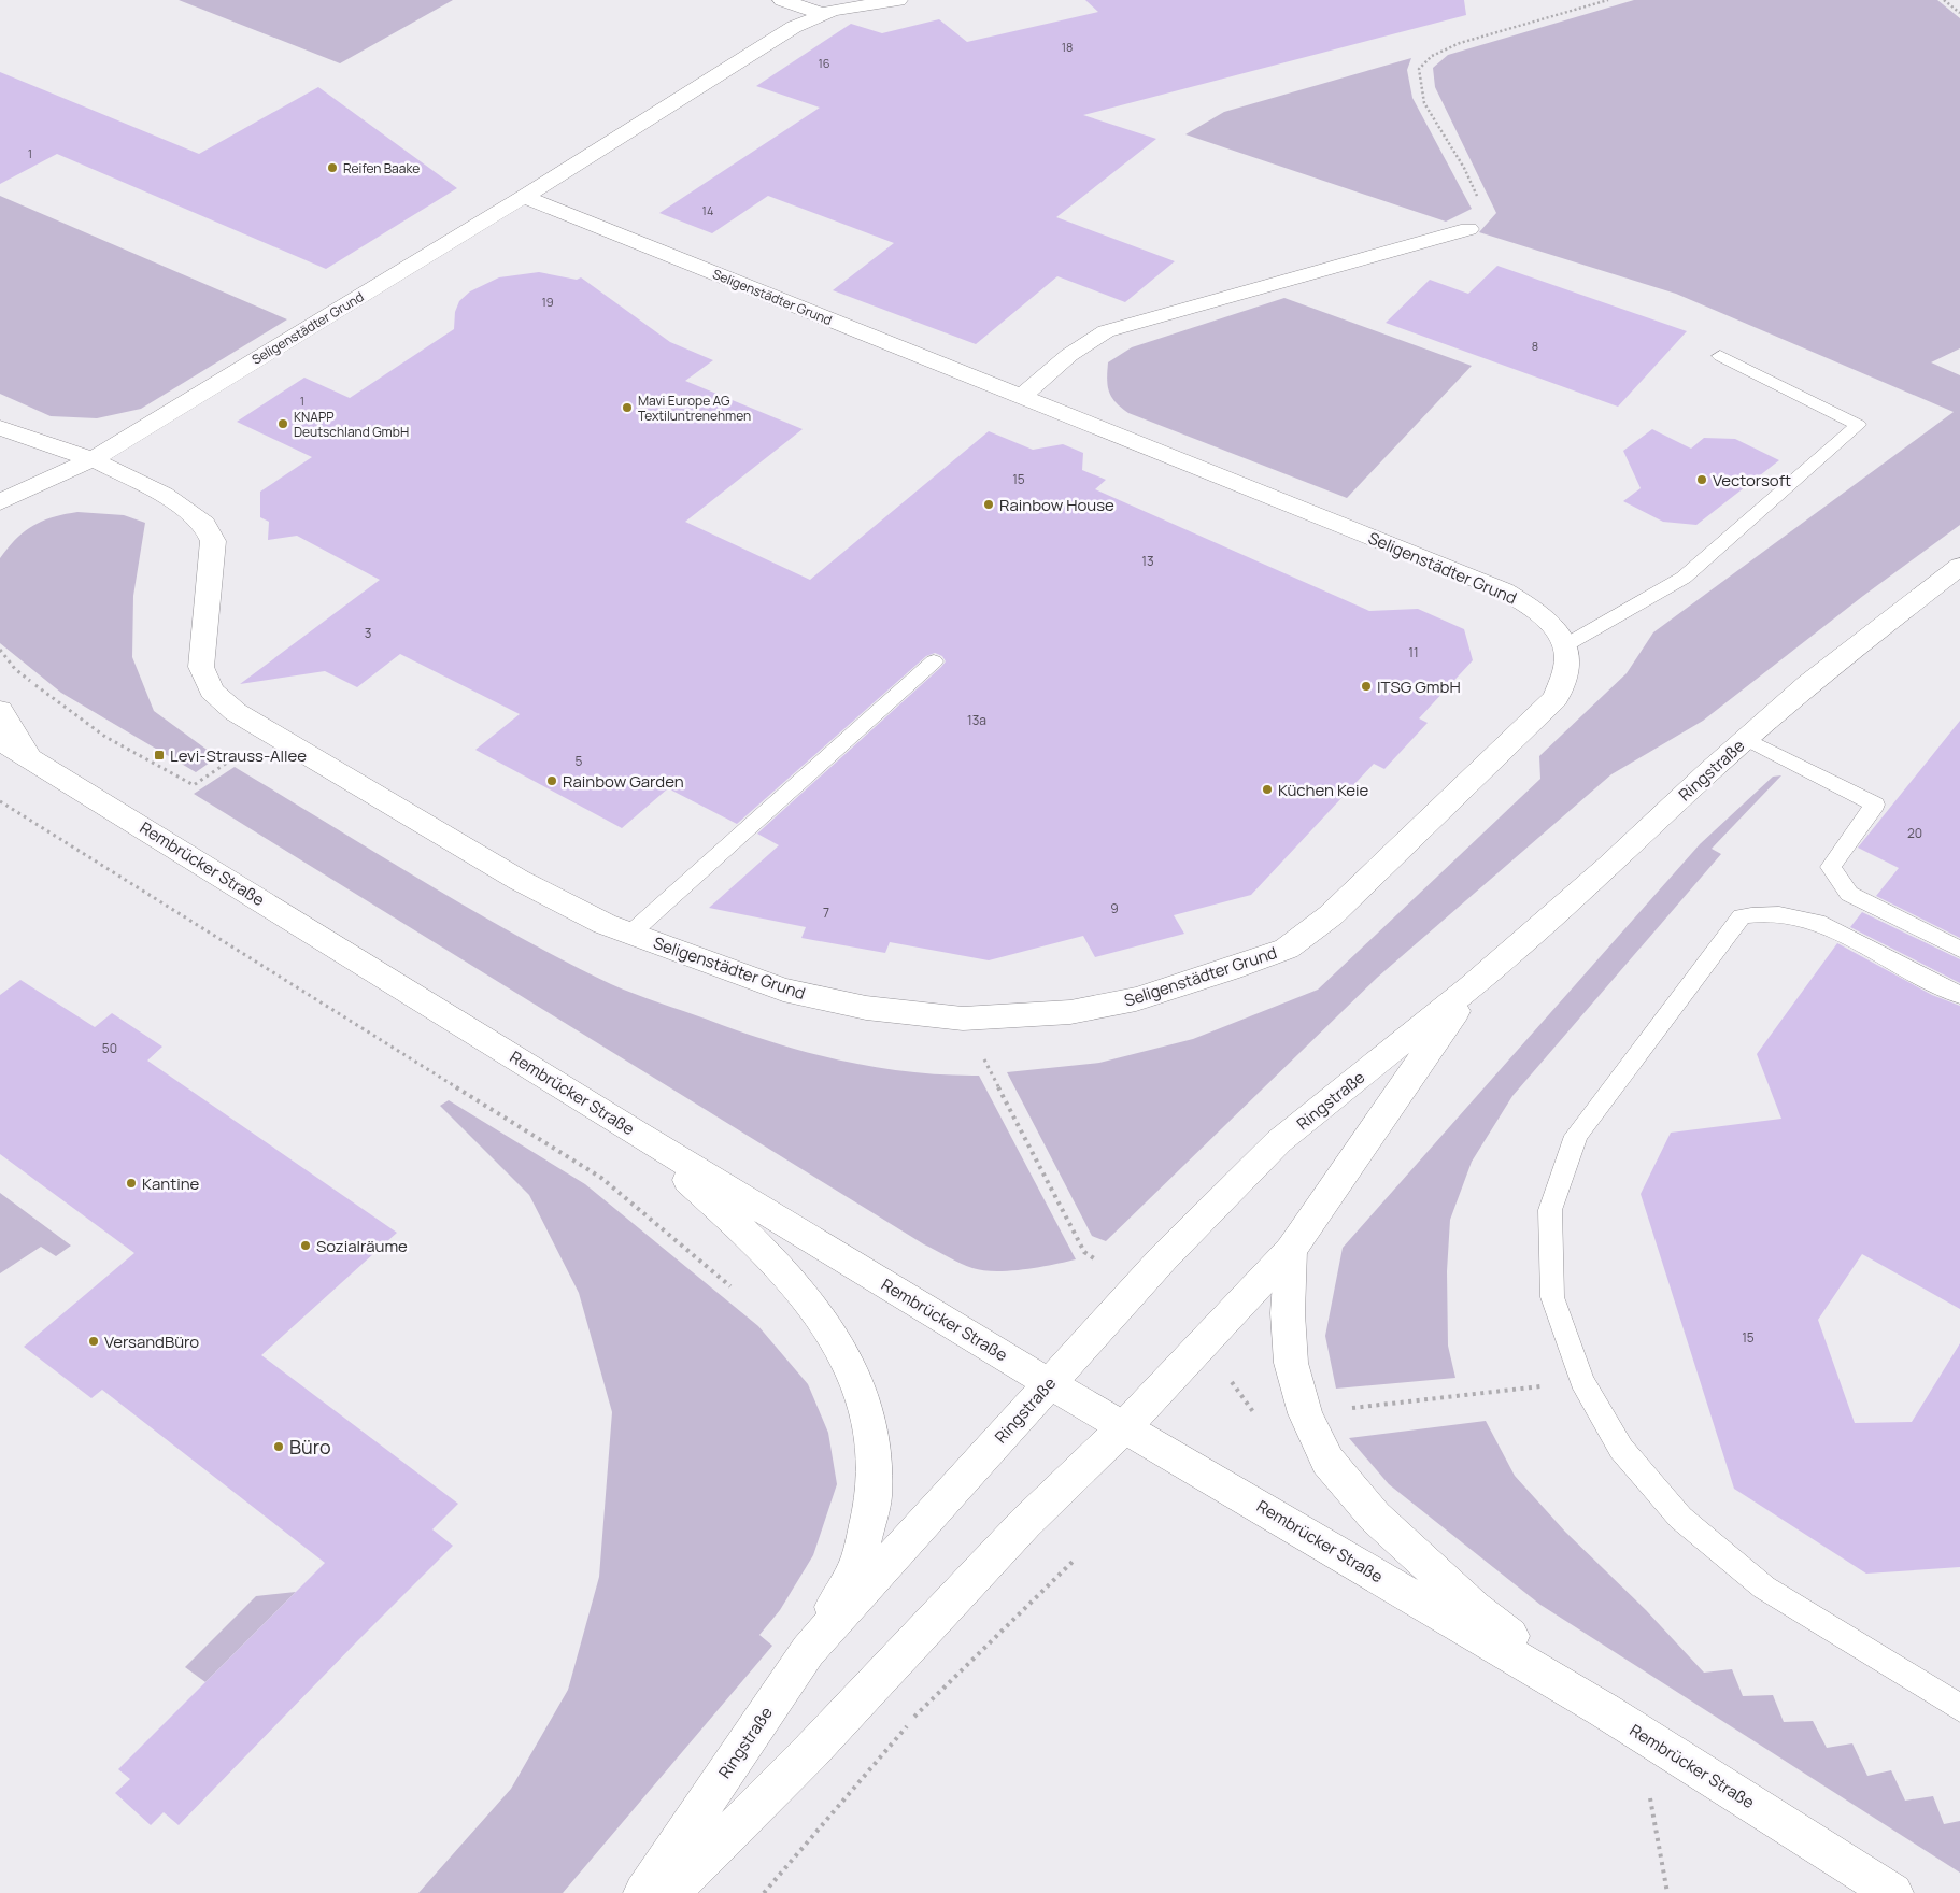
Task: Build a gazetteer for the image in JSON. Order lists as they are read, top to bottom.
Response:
{
  "streets": {
    "street": ["Seligenstädter Grund", "Ringstraße", "Rembrücker Straße"]
  },
  "crossings": [
    ["Ringstraße", "Rembrücker Straße"]
  ],
  "places": {
    "other": [
      "Reifen Baake",
      "Mavi Europe AG Textiluntrenehmen",
      "KNAPP Deutschland GmbH",
      "Vectorsoft",
      "Rainbow House",
      "ITSG GmbH",
      "Rainbow Garden",
      "Küchen Keie",
      "Kantine",
      "Sozialräume",
      "VersandBüro",
      "Büro"
    ],
    "transit": ["Levi-Strauss-Allee"]
  },
  "house_numbers": [
    "18",
    "16",
    "1",
    "14",
    "19",
    "8",
    "1",
    "15",
    "13",
    "3",
    "11",
    "13a",
    "5",
    "20",
    "9",
    "7",
    "50",
    "15"
  ]
}
